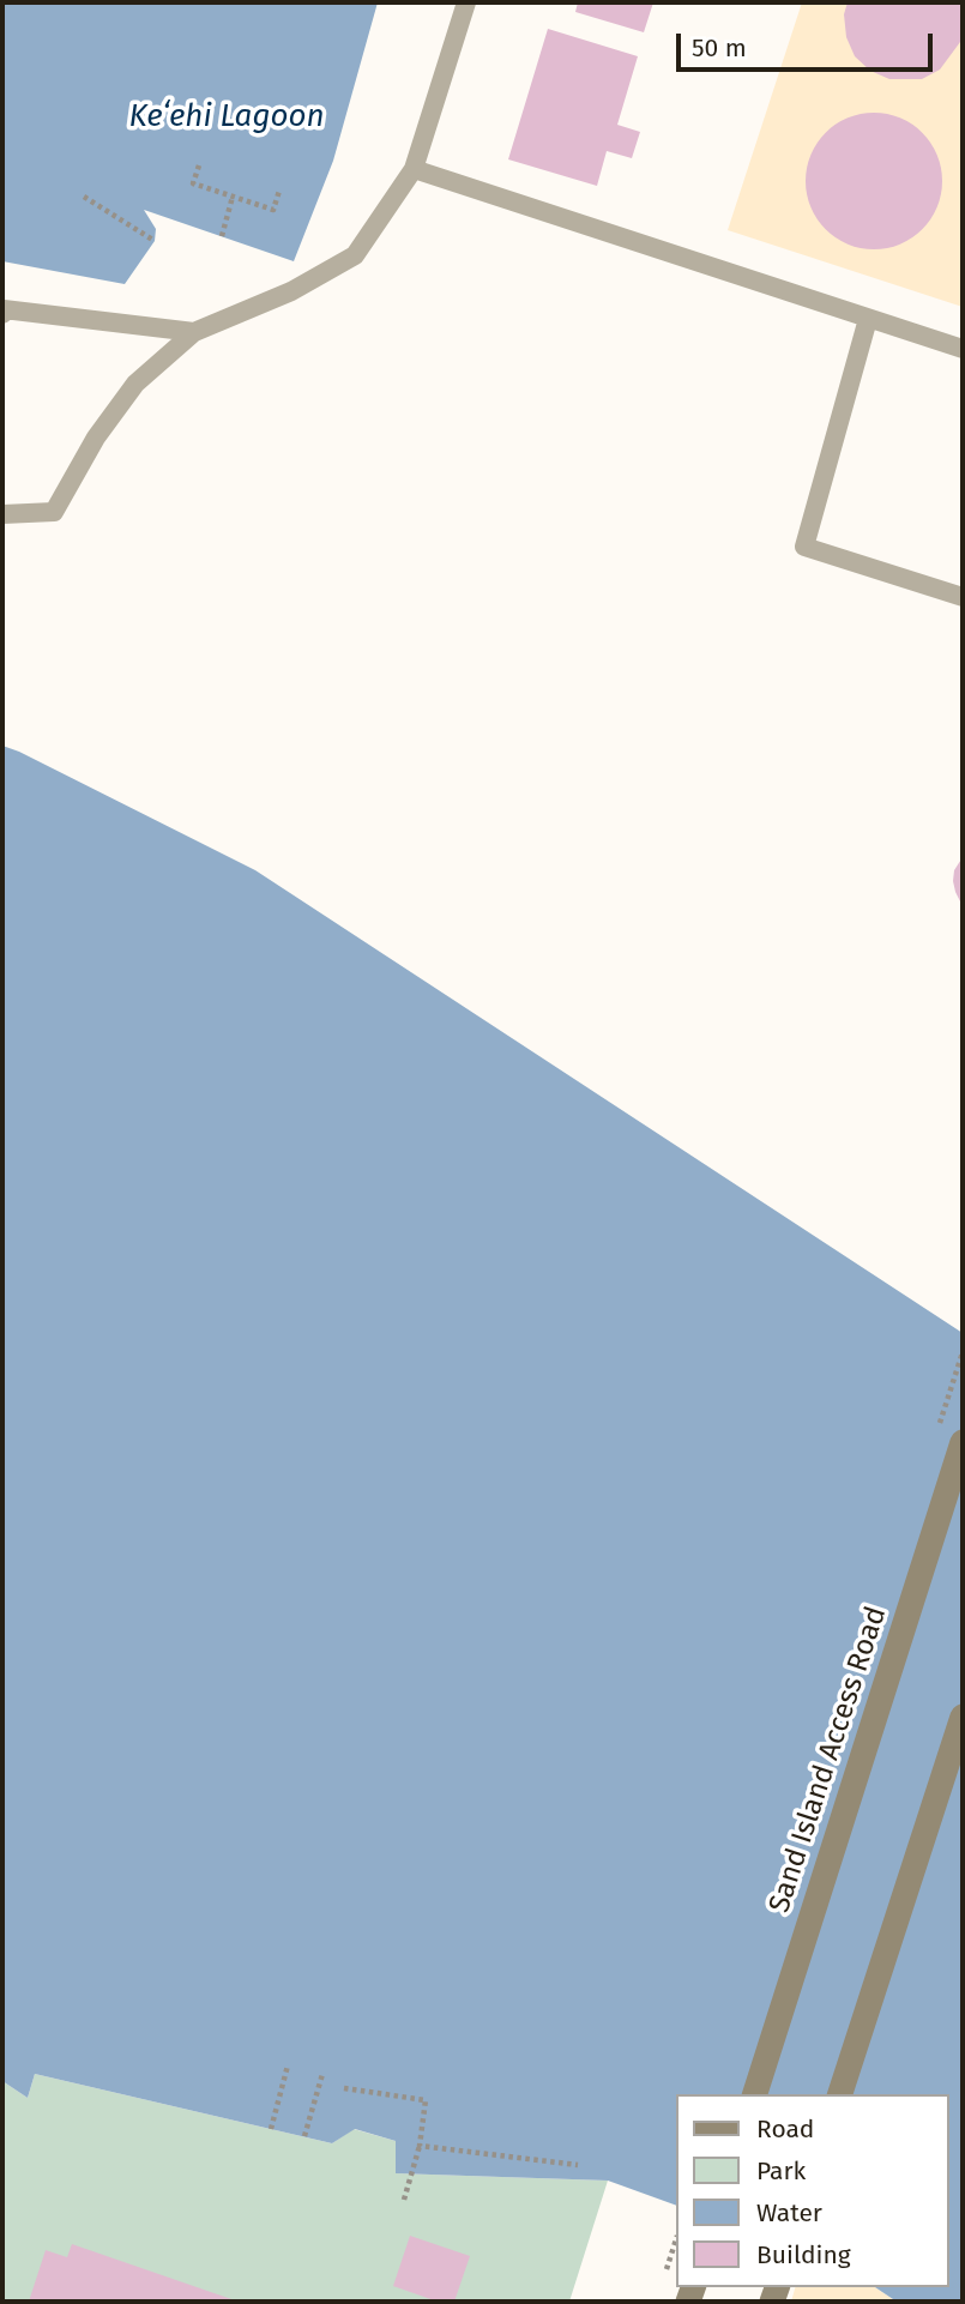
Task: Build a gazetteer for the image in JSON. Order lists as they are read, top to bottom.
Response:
{
  "streets": {
    "main road": ["Sand Island Access Road"]
  },
  "water": ["Keʻehi Lagoon"],
  "legend": [
    "Road",
    "Park",
    "Water",
    "Building"
  ],
  "scale_bar": "50 m"
}
